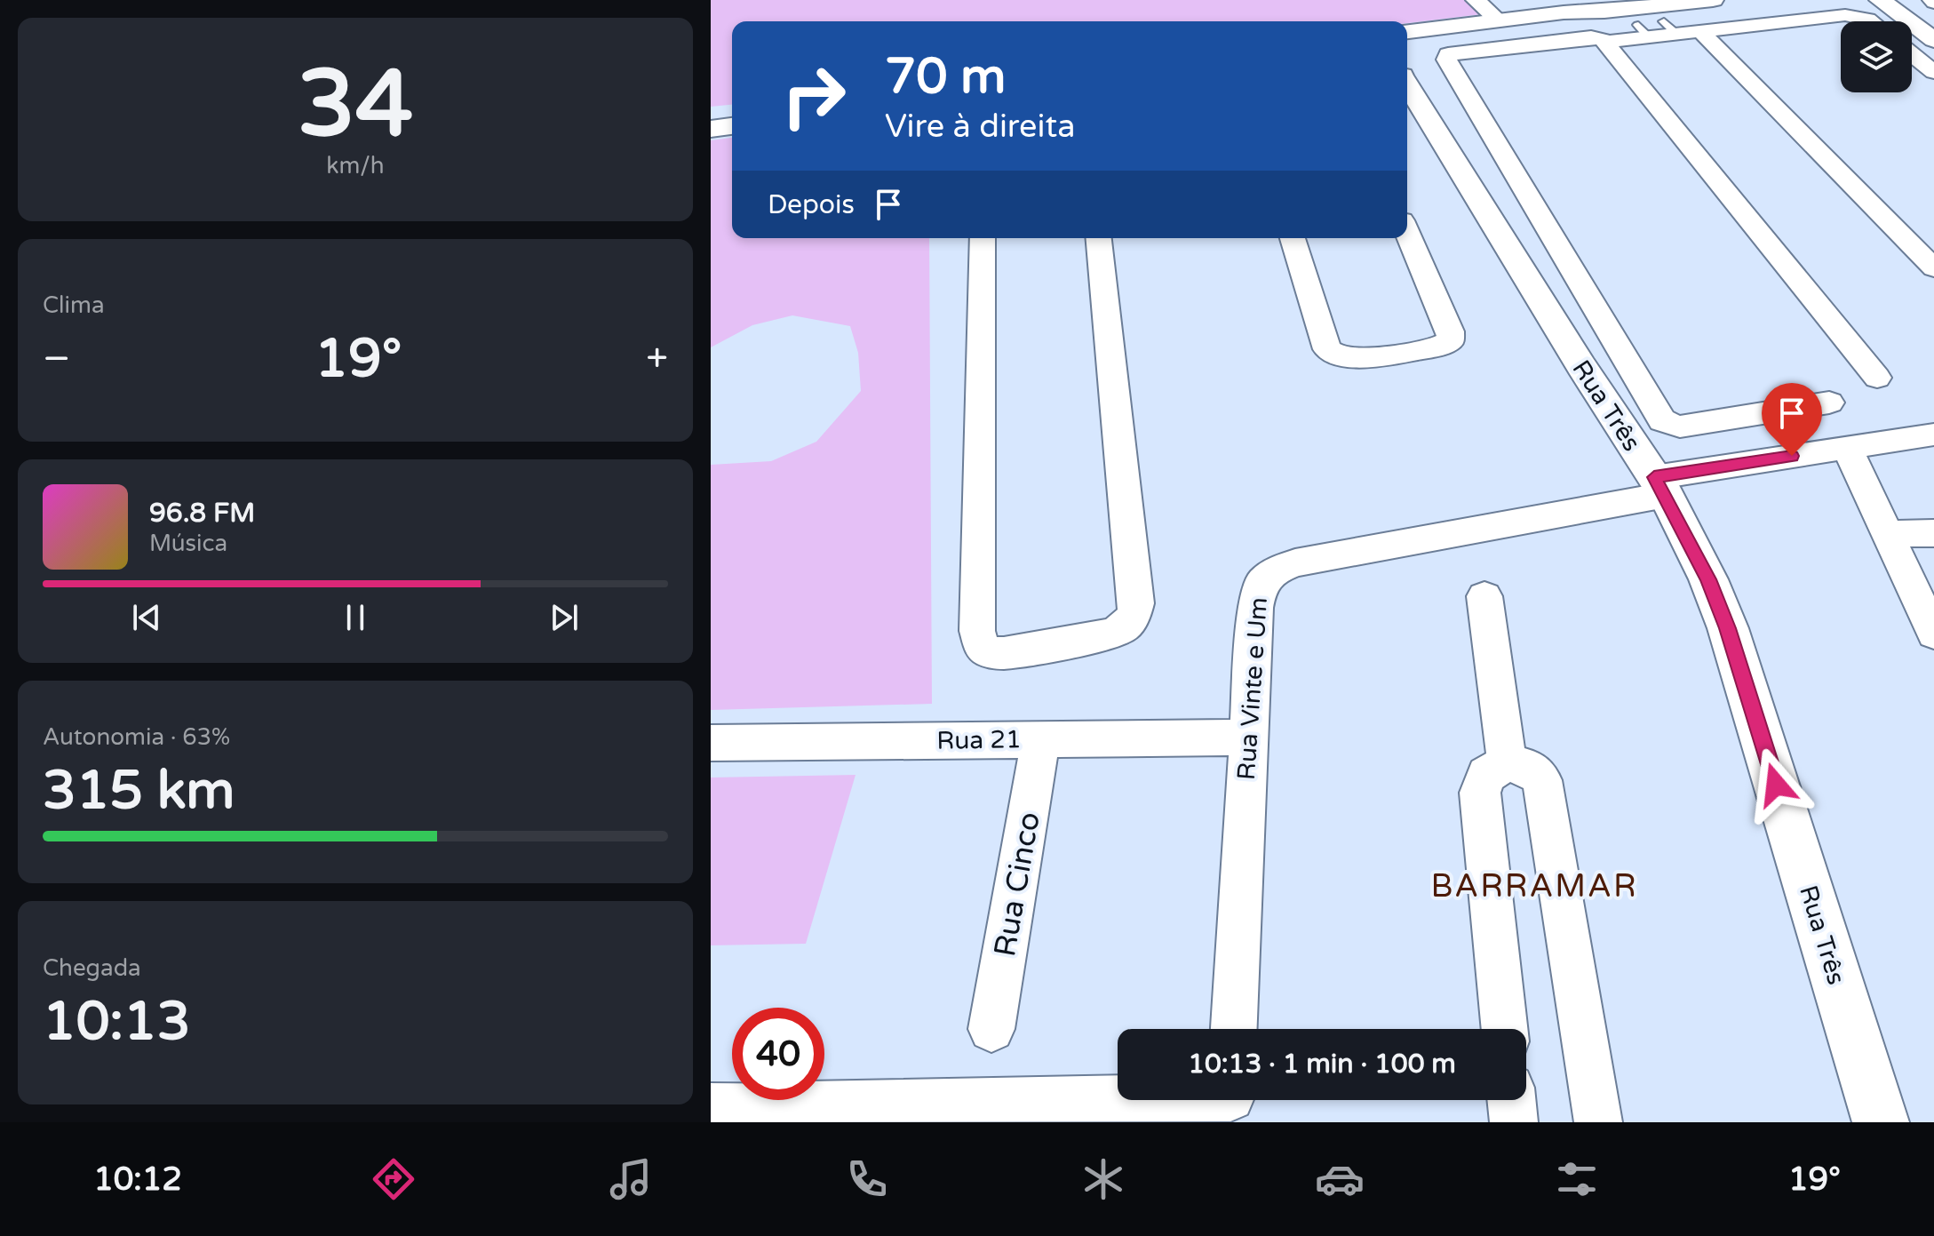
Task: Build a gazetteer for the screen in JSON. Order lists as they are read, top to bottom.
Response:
{
  "streets": {
    "street": [
      "Rua Três",
      "Rua Vinte e Um",
      "Rua 21",
      "Rua Cinco"
    ]
  },
  "crossings": [
    ["Rua Três", "Rua Vinte e Um"],
    ["Rua Vinte e Um", "Rua 21"],
    ["Rua 21", "Rua Cinco"]
  ],
  "districts": ["BARRAMAR"],
  "page": {
    "tile": [
      ["34", "km/h"],
      "Clima",
      ["Autonomia · 63%", "315 km"],
      ["Chegada", "10:13"]
    ],
    "turn": ["70 m", "Vire à direita"],
    "then": "Depois",
    "heat": ["−", "19°", "+"],
    "song": ["96.8 FM", "Música"],
    "limit": "40",
    "trip": "10:13 · 1 min · 100 m",
    "tabs": ["10:12", "19°"]
  }
}
